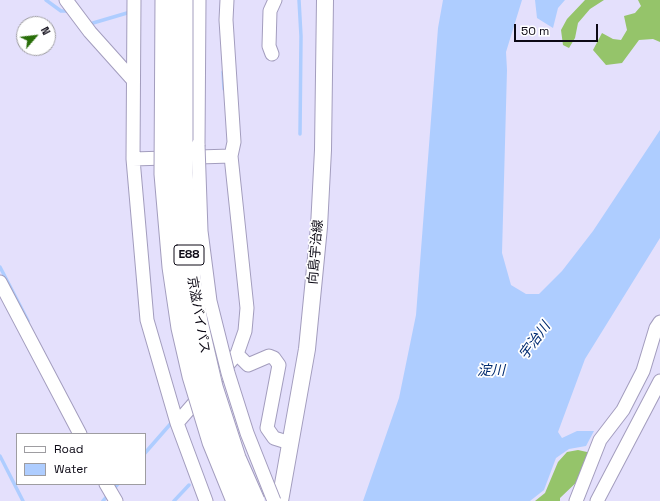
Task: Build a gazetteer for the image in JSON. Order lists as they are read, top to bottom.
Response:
{
  "streets": {
    "highway": ["E88", "京滋バイパス"],
    "main road": ["向島宇治線"]
  },
  "water": ["宇治川", "淀川"],
  "legend": ["Road", "Water"],
  "scale_bar": "50 m",
  "north": "top right"
}
